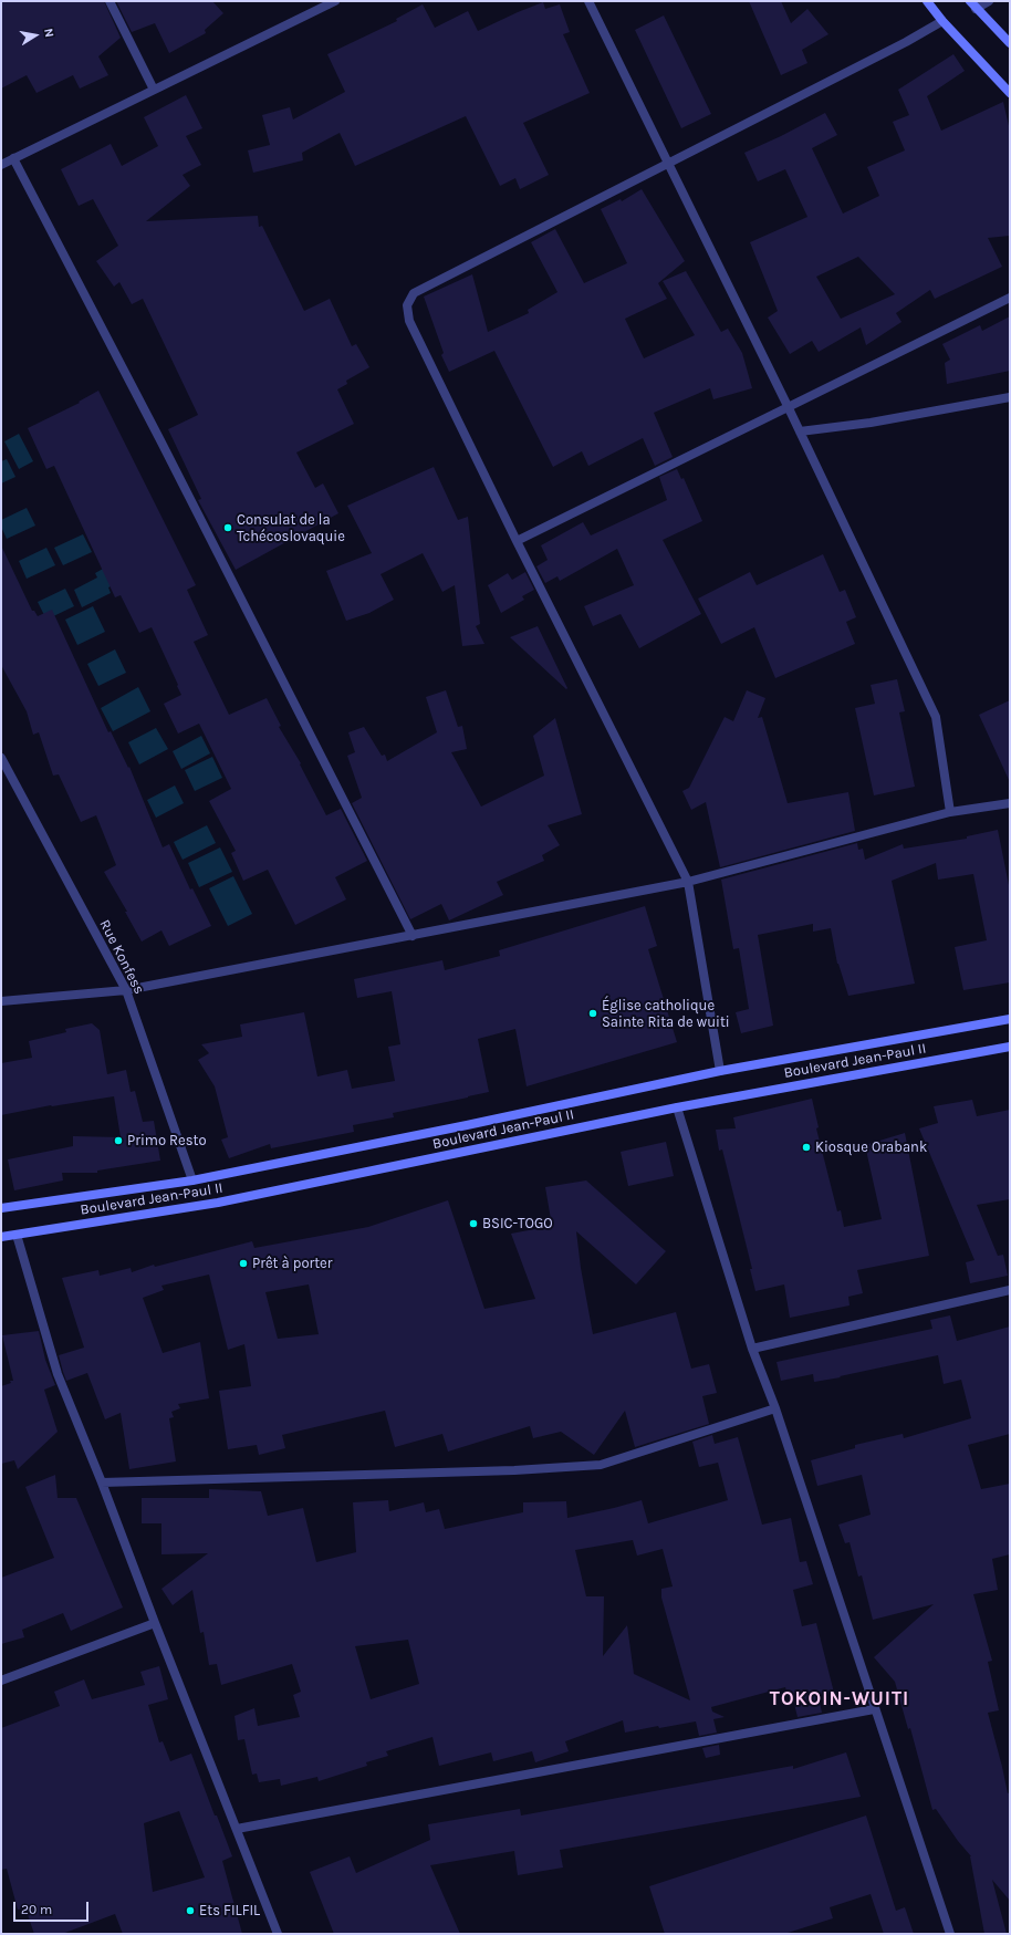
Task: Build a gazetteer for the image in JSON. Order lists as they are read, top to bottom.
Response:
{
  "streets": {
    "main road": ["Boulevard Jean-Paul II"],
    "street": ["Rue Konfess"]
  },
  "crossings": [
    ["Rue Konfess", "Boulevard Jean-Paul II"]
  ],
  "districts": ["TOKOIN-WUITI"],
  "places": [
    "Consulat de la Tchécoslovaquie",
    "Église catholique Sainte Rita de wuiti",
    "Primo Resto",
    "Kiosque Orabank",
    "BSIC-TOGO",
    "Prêt à porter",
    "Ets FILFIL"
  ],
  "scale_bar": "20 m",
  "north": "right"
}
